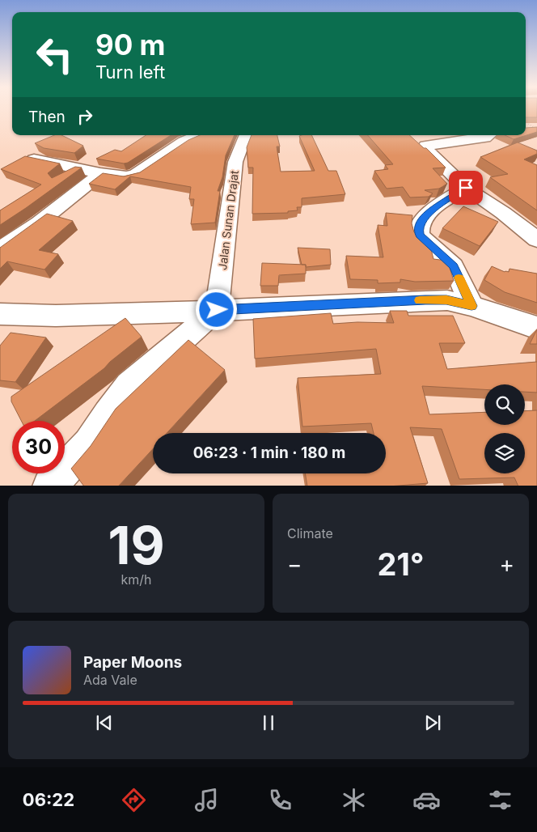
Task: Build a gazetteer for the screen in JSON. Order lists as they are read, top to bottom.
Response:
{
  "streets": {
    "street": ["Jalan Sunan Drajat"]
  },
  "page": {
    "turn": ["90 m", "Turn left"],
    "then": "Then",
    "limit": "30",
    "trip": "06:23 · 1 min · 180 m",
    "tile": [
      ["19", "km/h"],
      "Climate"
    ],
    "heat": ["−", "21°", "+"],
    "song": ["Paper Moons", "Ada Vale"],
    "tabs": "06:22"
  }
}
